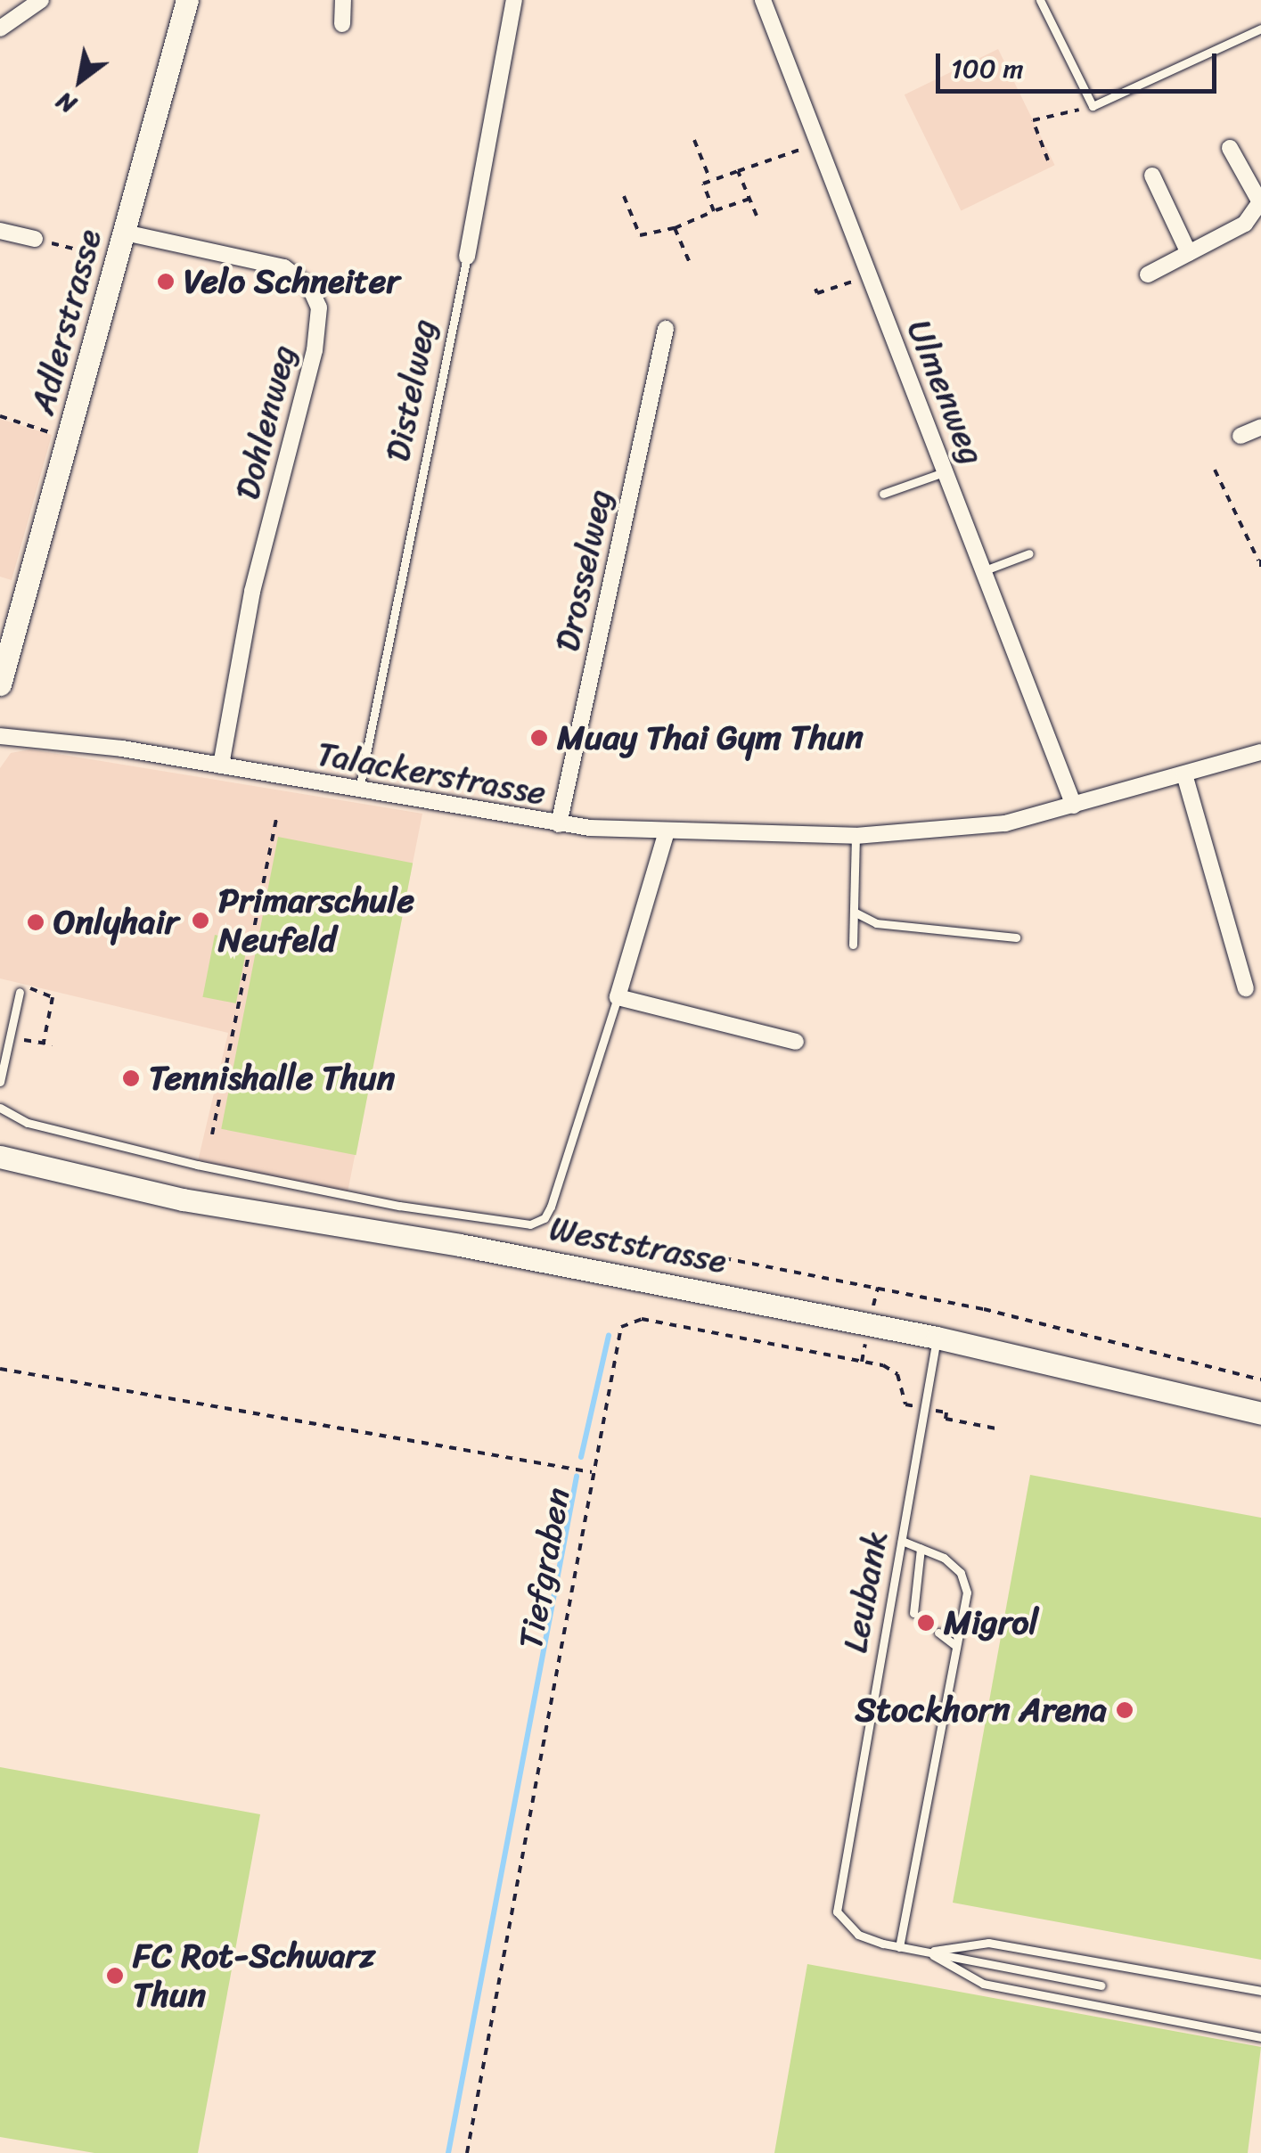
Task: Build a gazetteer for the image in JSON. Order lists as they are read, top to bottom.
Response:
{
  "streets": {
    "main road": ["Adlerstrasse", "Weststrasse"],
    "street": [
      "Distelweg",
      "Ulmenweg",
      "Dohlenweg",
      "Drosselweg",
      "Talackerstrasse"
    ],
    "lane": ["Leubank"],
    "path": ["Tiefgraben"]
  },
  "crossings": [
    ["Adlerstrasse", "Dohlenweg"],
    ["Distelweg", "Talackerstrasse"],
    ["Ulmenweg", "Talackerstrasse"],
    ["Dohlenweg", "Talackerstrasse"],
    ["Drosselweg", "Talackerstrasse"],
    ["Weststrasse", "Leubank"],
    ["Tiefgraben", "Leubank"]
  ],
  "places": [
    "Velo Schneiter",
    "Muay Thai Gym Thun",
    "Primarschule Neufeld",
    "Onlyhair",
    "Tennishalle Thun",
    "Migrol",
    "Stockhorn Arena",
    "FC Rot-Schwarz Thun"
  ],
  "scale_bar": "100 m",
  "north": "bottom left"
}
